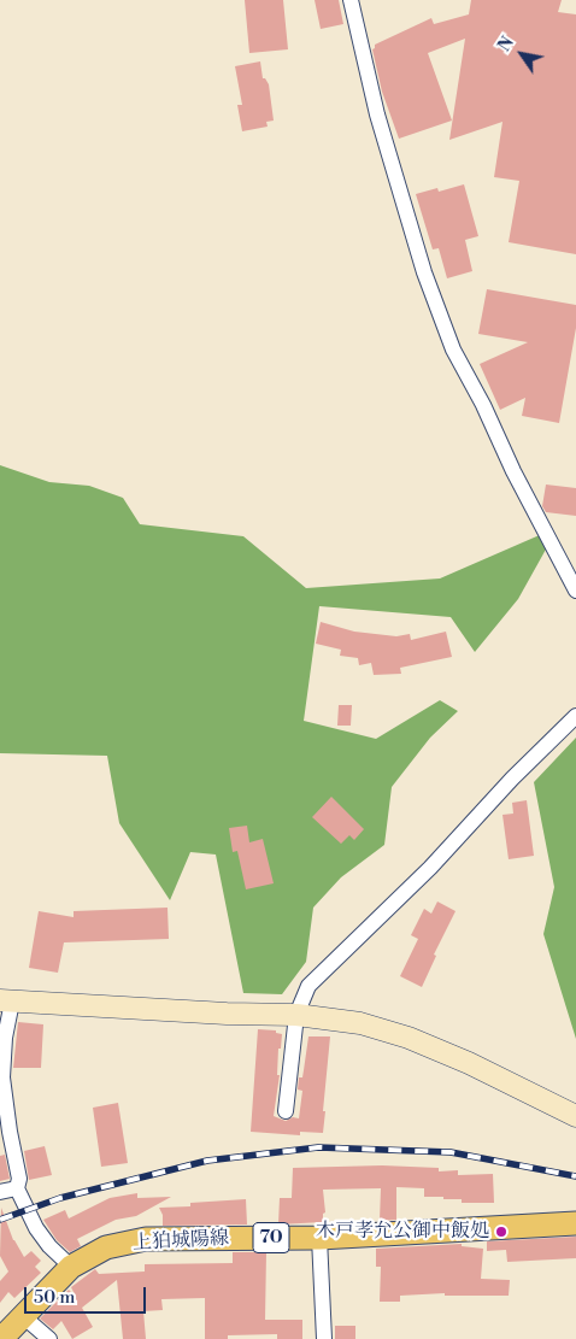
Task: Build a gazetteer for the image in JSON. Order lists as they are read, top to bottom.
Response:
{
  "streets": {
    "main road": ["70", "上狛城陽線"]
  },
  "places": ["木戸孝允公御中飯処"],
  "scale_bar": "50 m",
  "north": "top left"
}
